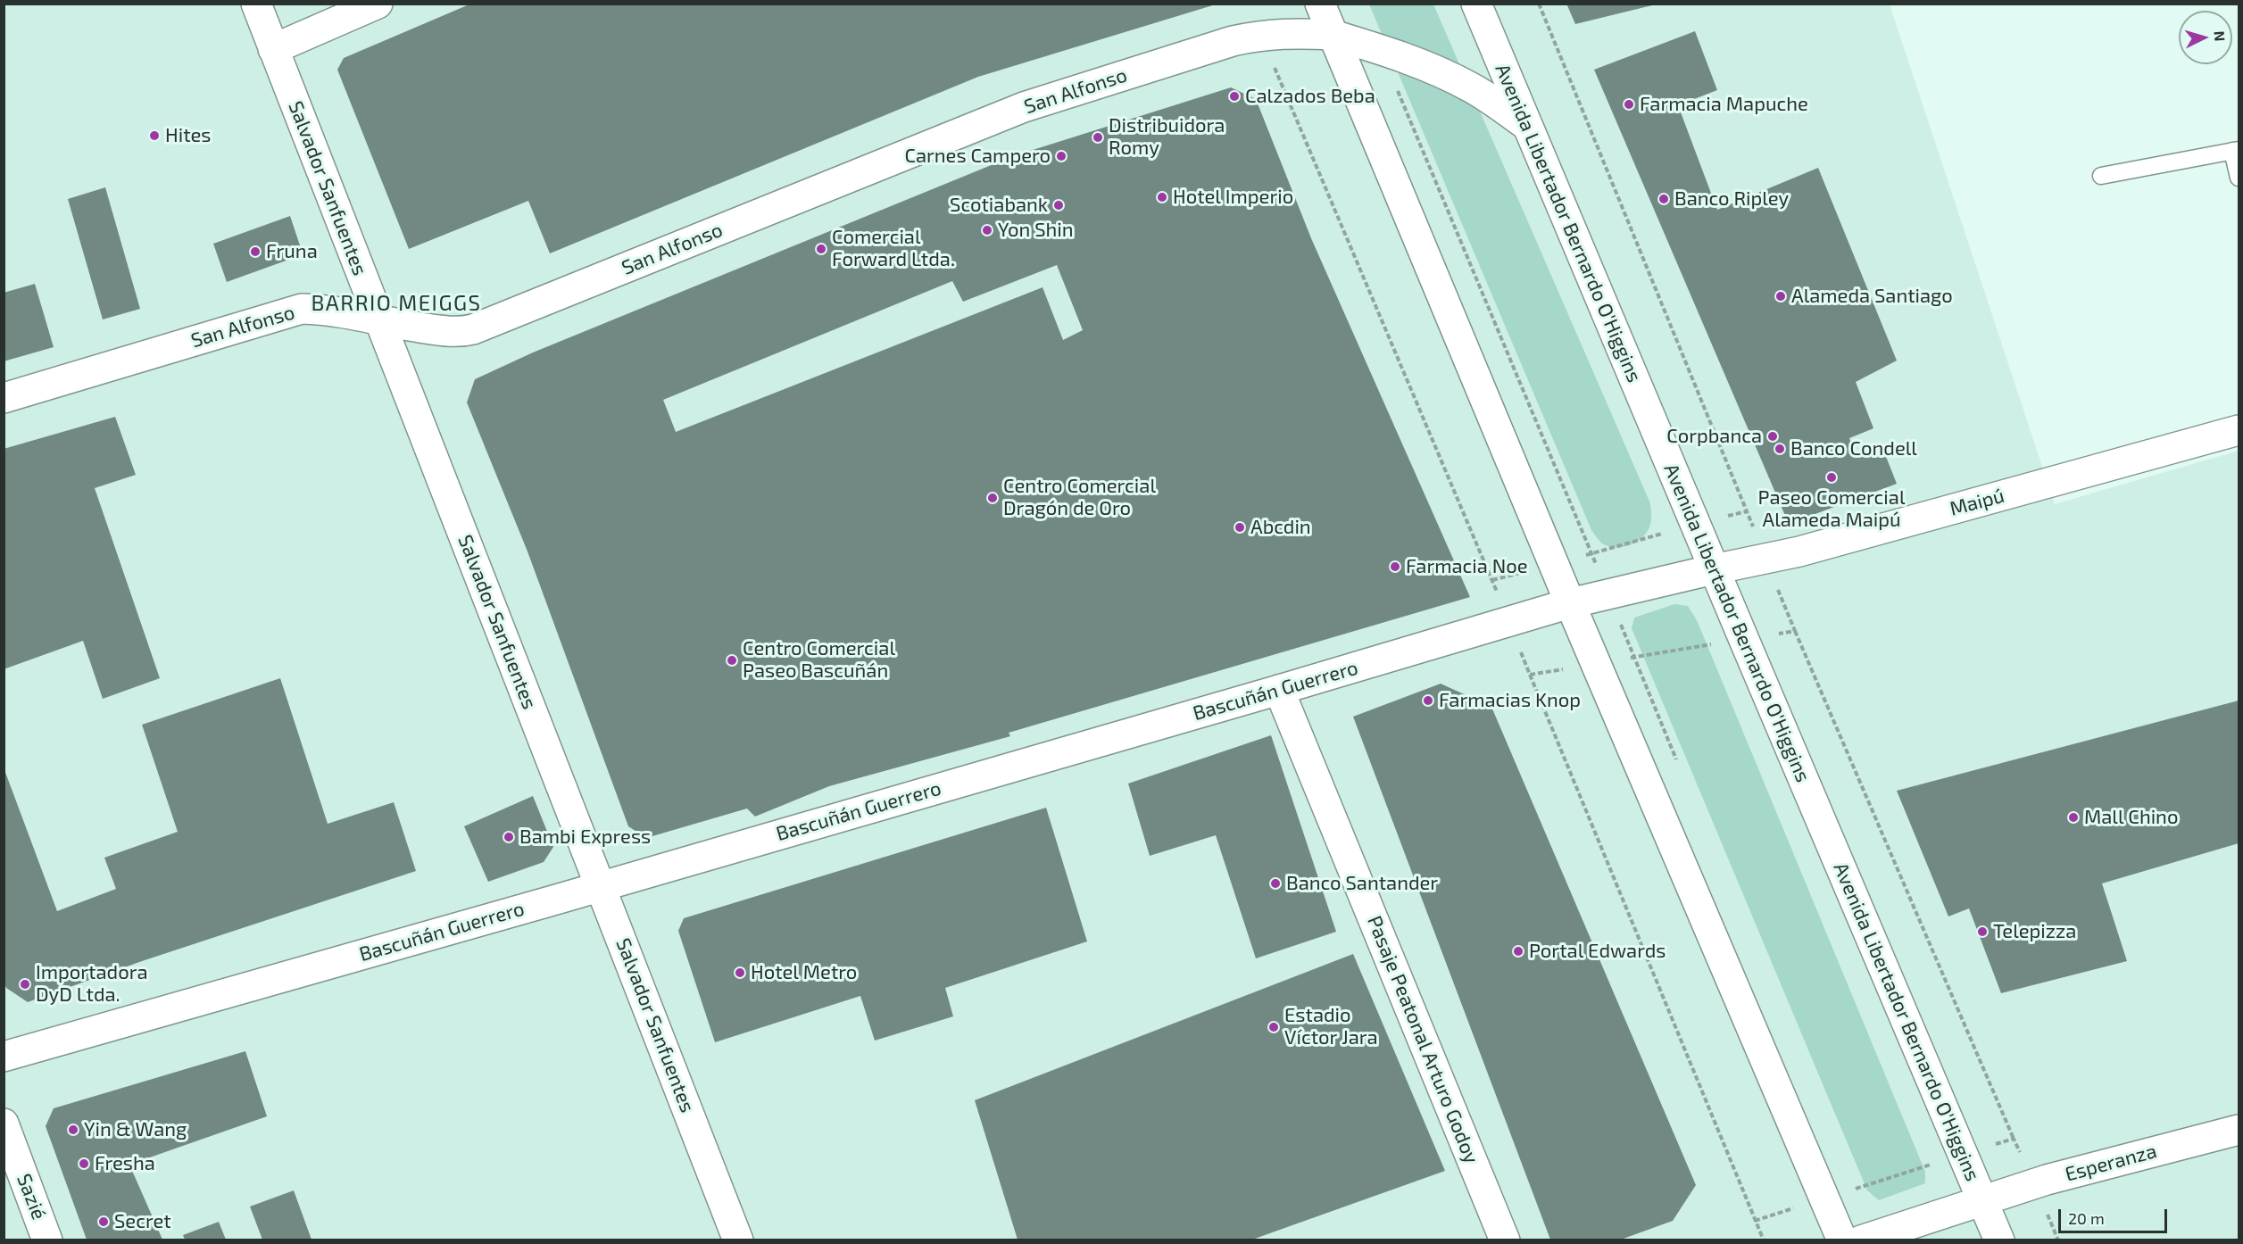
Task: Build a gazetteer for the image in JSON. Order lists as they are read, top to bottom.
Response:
{
  "streets": {
    "street": [
      "San Alfonso",
      "Salvador Sanfuentes",
      "Avenida Libertador Bernardo O'Higgins",
      "Maipú",
      "Bascuñán Guerrero",
      "Pasaje Peatonal Arturo Godoy",
      "Esperanza",
      "Sazié"
    ]
  },
  "crossings": [
    ["San Alfonso", "Salvador Sanfuentes"],
    ["San Alfonso", "Avenida Libertador Bernardo O'Higgins"],
    ["Salvador Sanfuentes", "Bascuñán Guerrero"],
    ["Avenida Libertador Bernardo O'Higgins", "Maipú"],
    ["Avenida Libertador Bernardo O'Higgins", "Bascuñán Guerrero"],
    ["Avenida Libertador Bernardo O'Higgins", "Esperanza"],
    ["Maipú", "Bascuñán Guerrero"],
    ["Bascuñán Guerrero", "Pasaje Peatonal Arturo Godoy"]
  ],
  "districts": ["BARRIO MEIGGS"],
  "places": [
    "Calzados Beba",
    "Farmacia Mapuche",
    "Hites",
    "Distribuidora Romy",
    "Carnes Campero",
    "Hotel Imperio",
    "Banco Ripley",
    "Scotiabank",
    "Yon Shin",
    "Comercial Forward Ltda.",
    "Fruna",
    "Alameda Santiago",
    "Corpbanca",
    "Banco Condell",
    "Paseo Comercial Alameda Maipú",
    "Centro Comercial Dragón de Oro",
    "Abcdin",
    "Farmacia Noe",
    "Centro Comercial Paseo Bascuñán",
    "Farmacias Knop",
    "Mall Chino",
    "Bambi Express",
    "Banco Santander",
    "Telepizza",
    "Portal Edwards",
    "Hotel Metro",
    "Importadora DyD Ltda.",
    "Estadio Víctor Jara",
    "Yin & Wang",
    "Fresha",
    "Secret"
  ],
  "scale_bar": "20 m",
  "north": "right"
}
